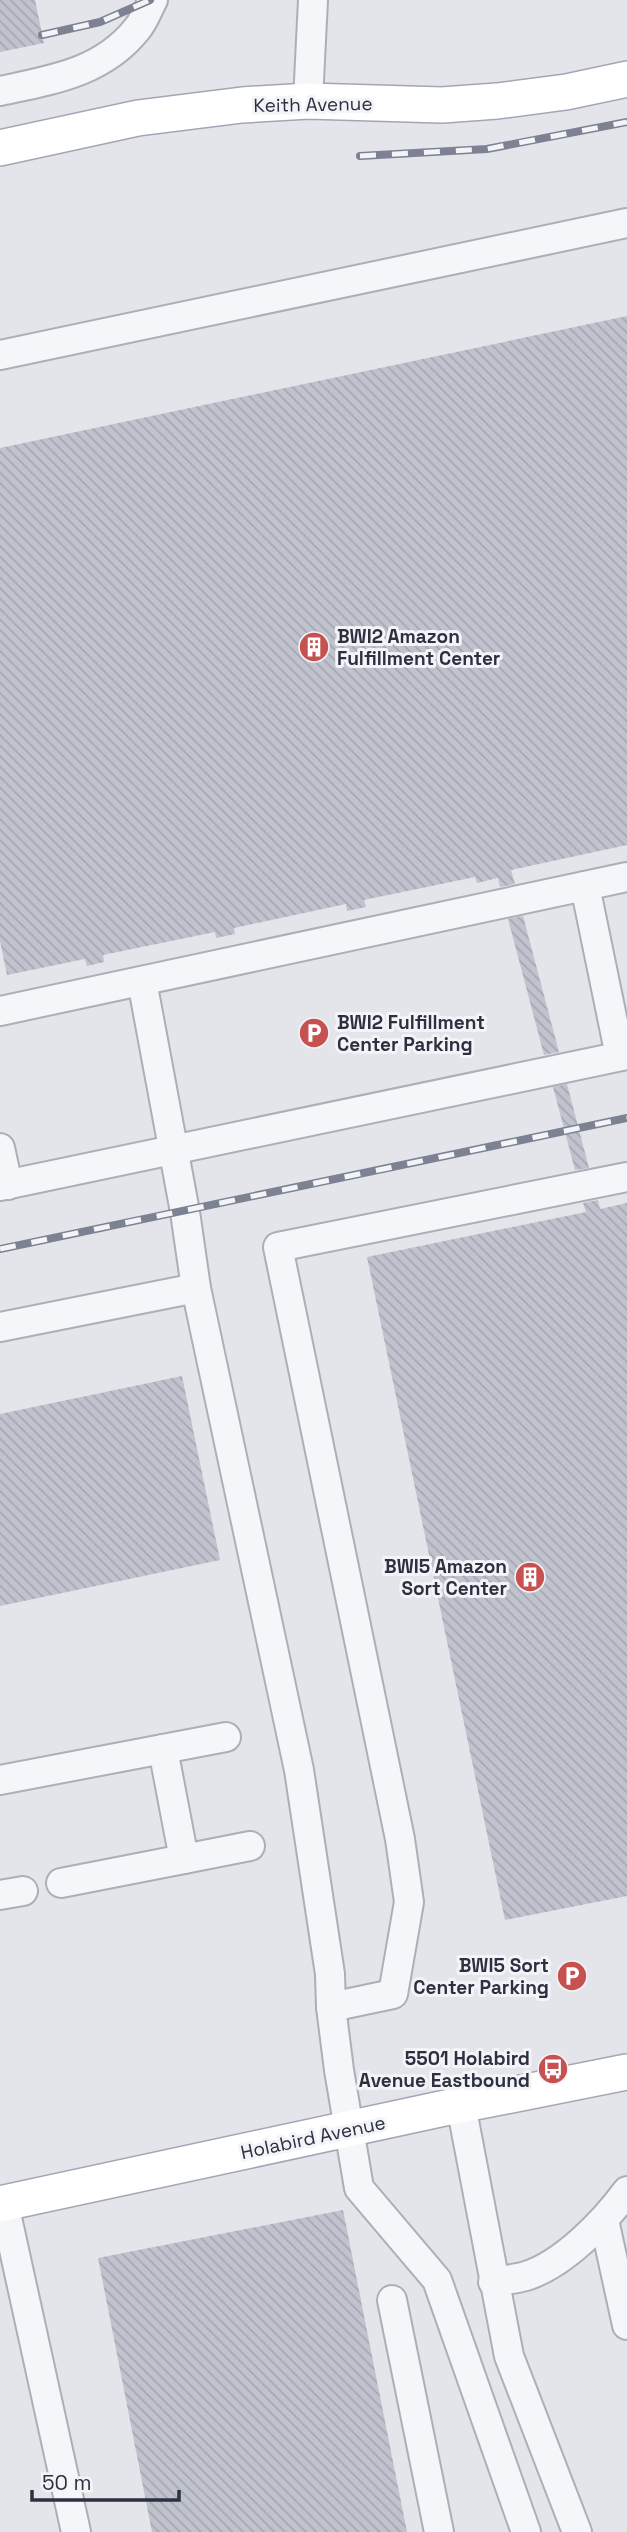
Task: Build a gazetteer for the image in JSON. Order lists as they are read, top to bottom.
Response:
{
  "streets": {
    "main road": ["Keith Avenue", "Holabird Avenue"]
  },
  "places": {
    "building": ["BWI2 Amazon Fulfillment Center", "BWI5 Amazon Sort Center"],
    "parking": ["BWI2 Fulfillment Center Parking", "BWI5 Sort Center Parking"],
    "bus stop": ["5501 Holabird Avenue Eastbound"]
  },
  "scale_bar": "50 m"
}
